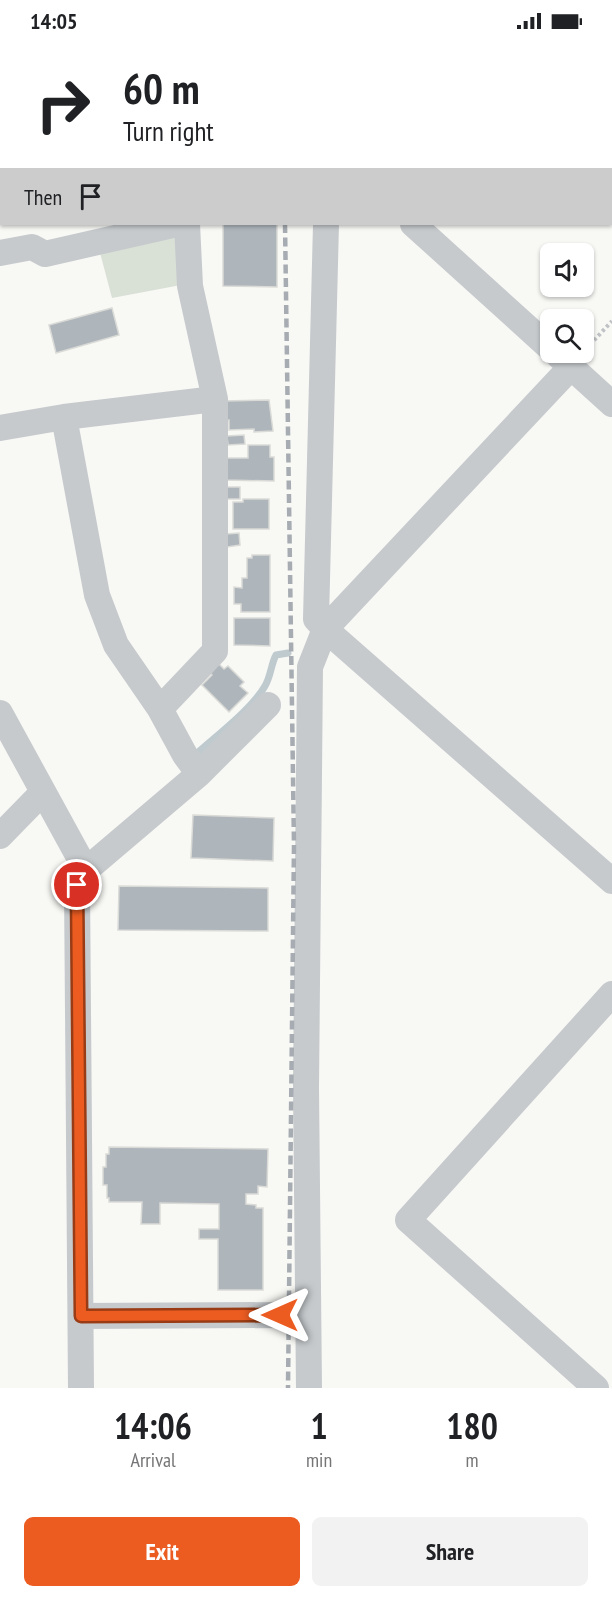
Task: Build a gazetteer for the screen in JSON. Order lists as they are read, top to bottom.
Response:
{
  "page": {
    "status": "14:05",
    "turn": ["60 m", "Turn right"],
    "then": "Then",
    "eta": [
      "14:06",
      "Arrival",
      "1",
      "min",
      "180",
      "m"
    ],
    "buttons": ["Exit", "Share"]
  }
}
